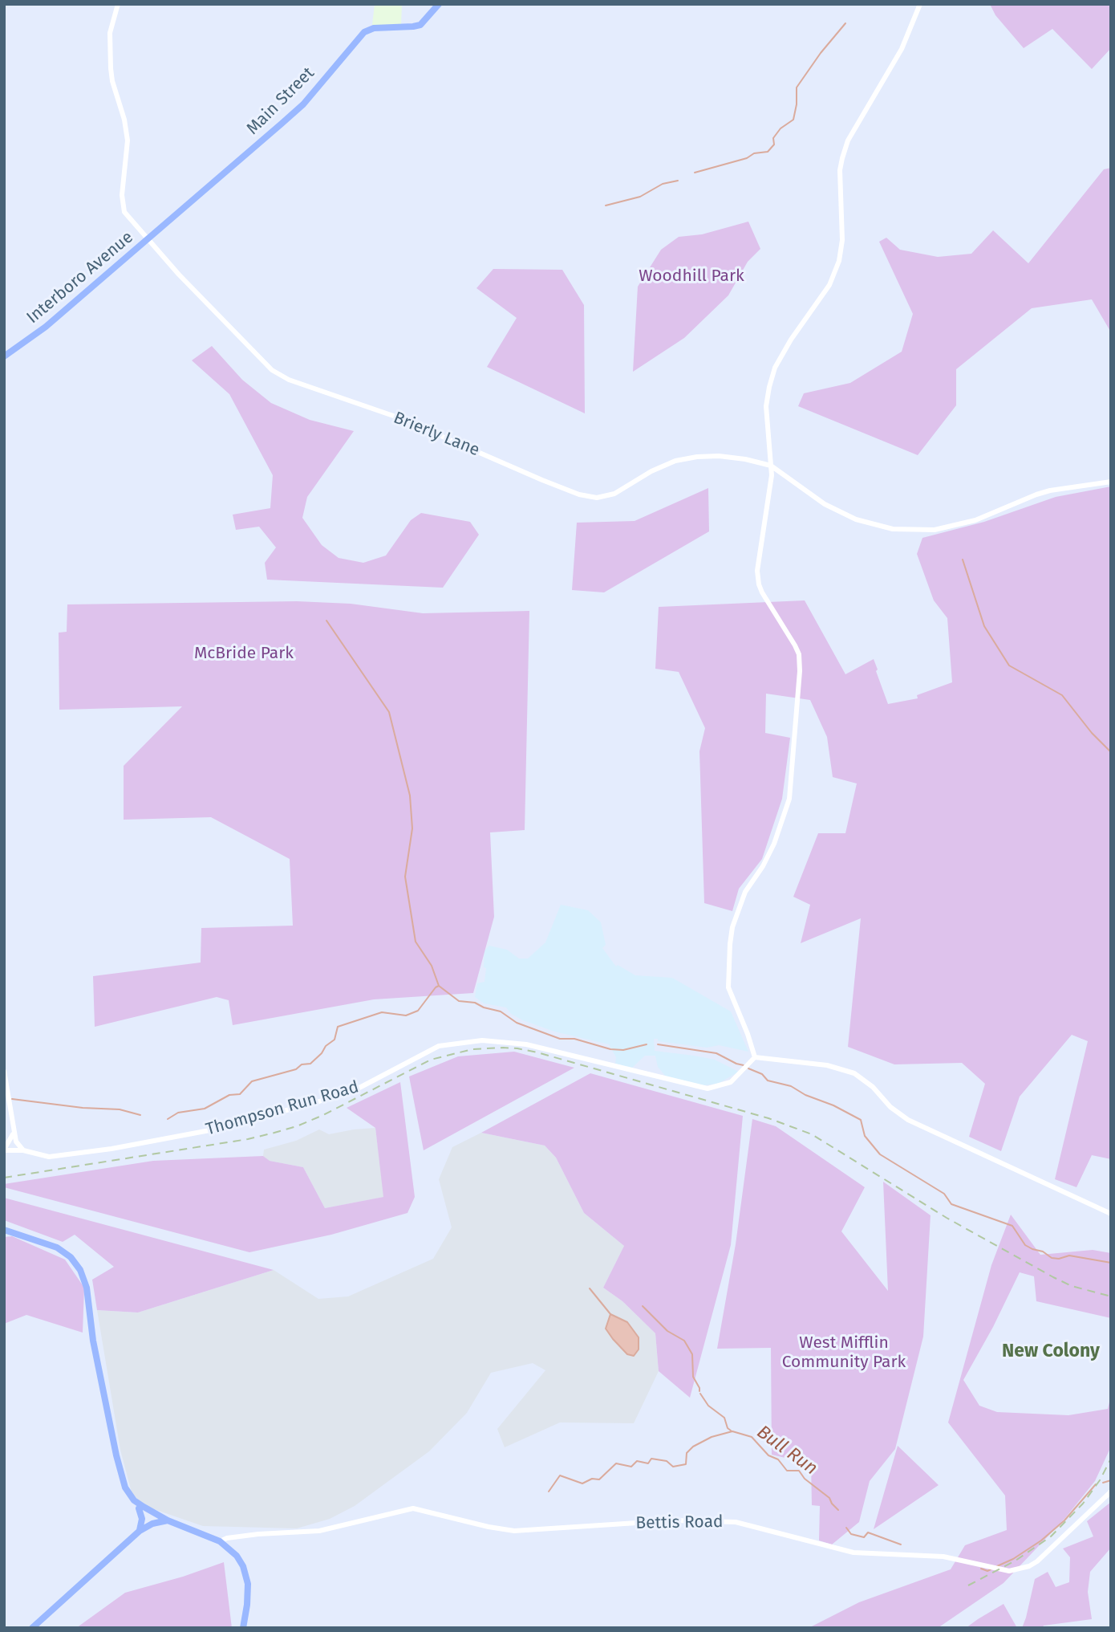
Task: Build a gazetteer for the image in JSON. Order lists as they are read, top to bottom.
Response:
{
  "streets": {
    "main road": ["Main Street", "Interboro Avenue"],
    "street": ["Brierly Lane", "Thompson Run Road", "Bettis Road"]
  },
  "crossings": [
    ["Main Street", "Interboro Avenue"],
    ["Main Street", "Brierly Lane"],
    ["Interboro Avenue", "Brierly Lane"]
  ],
  "districts": ["New Colony"],
  "water": ["Bull Run"],
  "parks": ["Woodhill Park", "McBride Park", "West Mifflin Community Park"]
}
